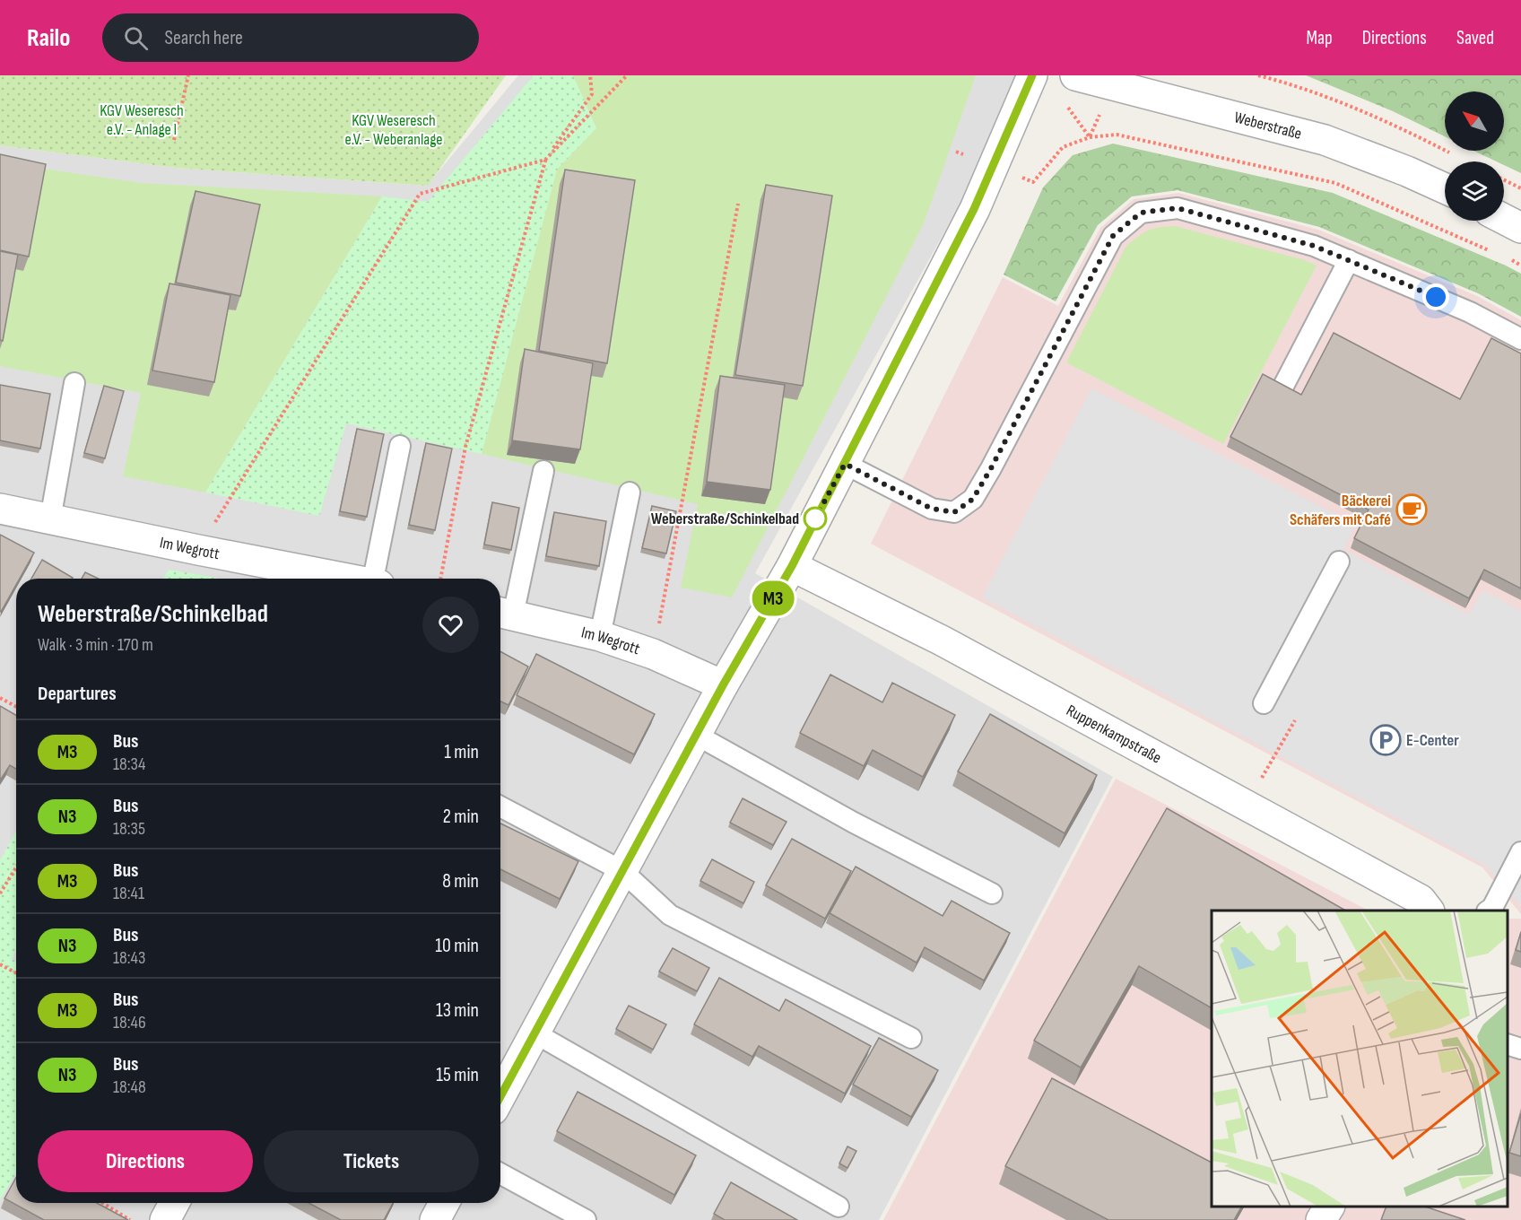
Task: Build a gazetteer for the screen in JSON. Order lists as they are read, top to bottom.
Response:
{
  "streets": {
    "street": ["Weberstraße", "Im Wegrott", "Ruppenkampstraße"]
  },
  "parks": ["KGV Weseresch e.V. - Anlage I", "KGV Weseresch e.V. - Weberanlage"],
  "places": {
    "cafe": ["Bäckerei Schäfers mit Café"],
    "other": ["Weberstraße/Schinkelbad"],
    "parking": ["E-Center"]
  },
  "lines": ["bus line M3"],
  "north": "top left",
  "page": {
    "header": "Railo",
    "search": "Search here",
    "nav": ["Map", "Directions", "Saved"],
    "on_map": "M3",
    "heading": [
      ["Weberstraße/Schinkelbad", "Walk · 3 min · 170 m"],
      "Departures"
    ],
    "list": [
      {
        "mark": "M3",
        "name": "Bus",
        "note": "18:34",
        "value": "1 min"
      },
      {
        "mark": "N3",
        "name": "Bus",
        "note": "18:35",
        "value": "2 min"
      },
      {
        "mark": "M3",
        "name": "Bus",
        "note": "18:41",
        "value": "8 min"
      },
      {
        "mark": "N3",
        "name": "Bus",
        "note": "18:43",
        "value": "10 min"
      },
      {
        "mark": "M3",
        "name": "Bus",
        "note": "18:46",
        "value": "13 min"
      },
      {
        "mark": "N3",
        "name": "Bus",
        "note": "18:48",
        "value": "15 min"
      }
    ],
    "buttons": ["Directions", "Tickets"]
  }
}
